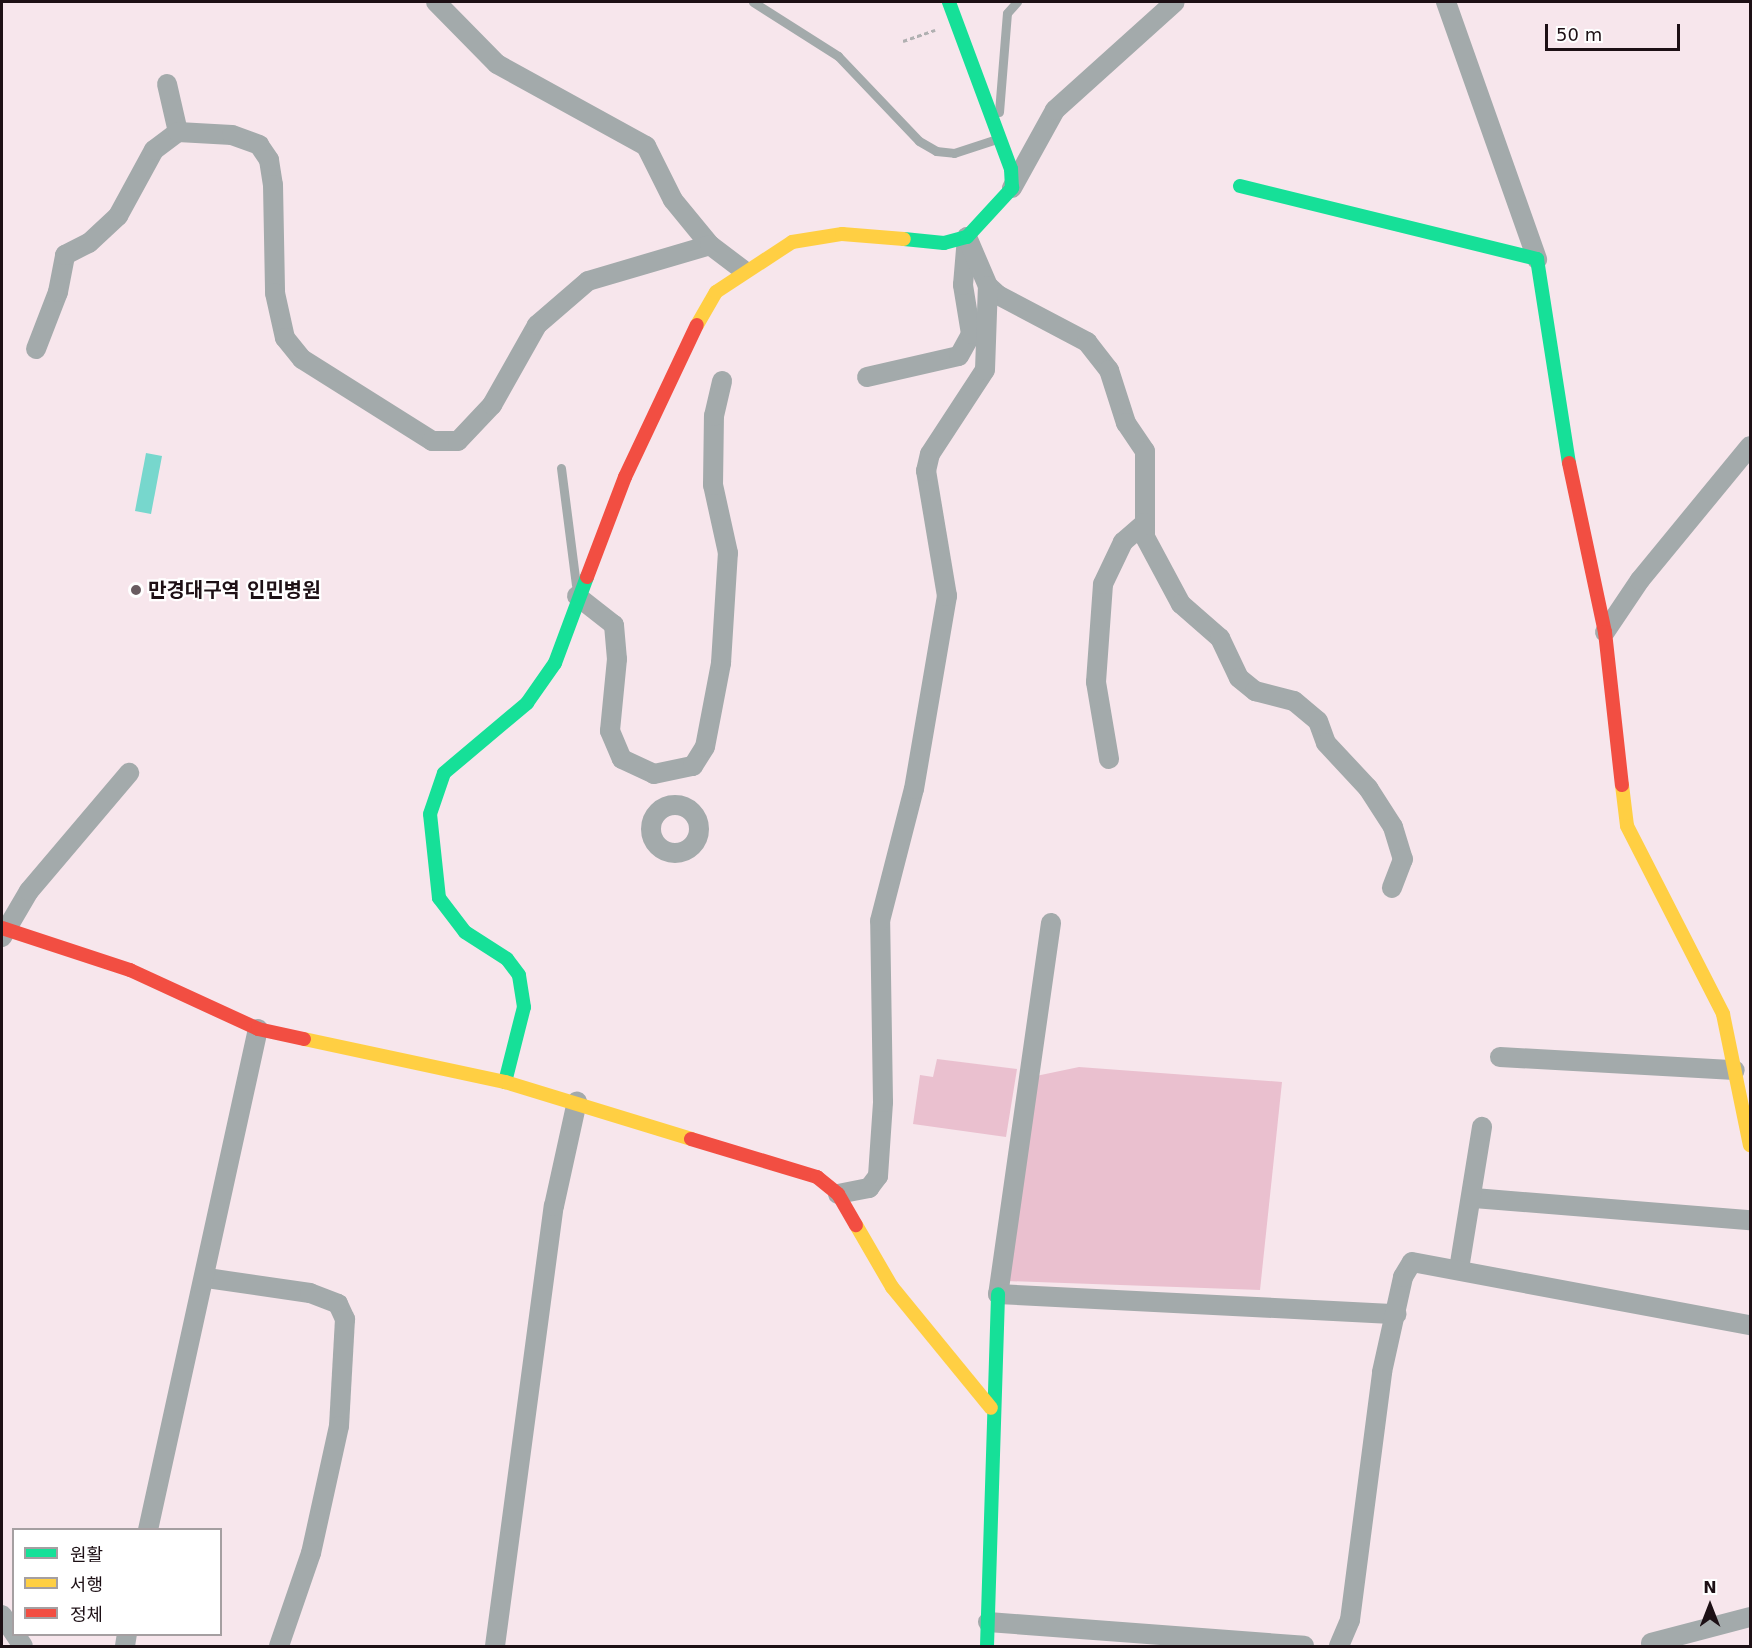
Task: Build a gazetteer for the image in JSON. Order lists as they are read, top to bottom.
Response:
{
  "places": ["만경대구역 인민병원"],
  "legend": ["원활", "서행", "정체"],
  "scale_bar": "50 m",
  "north": "top"
}
